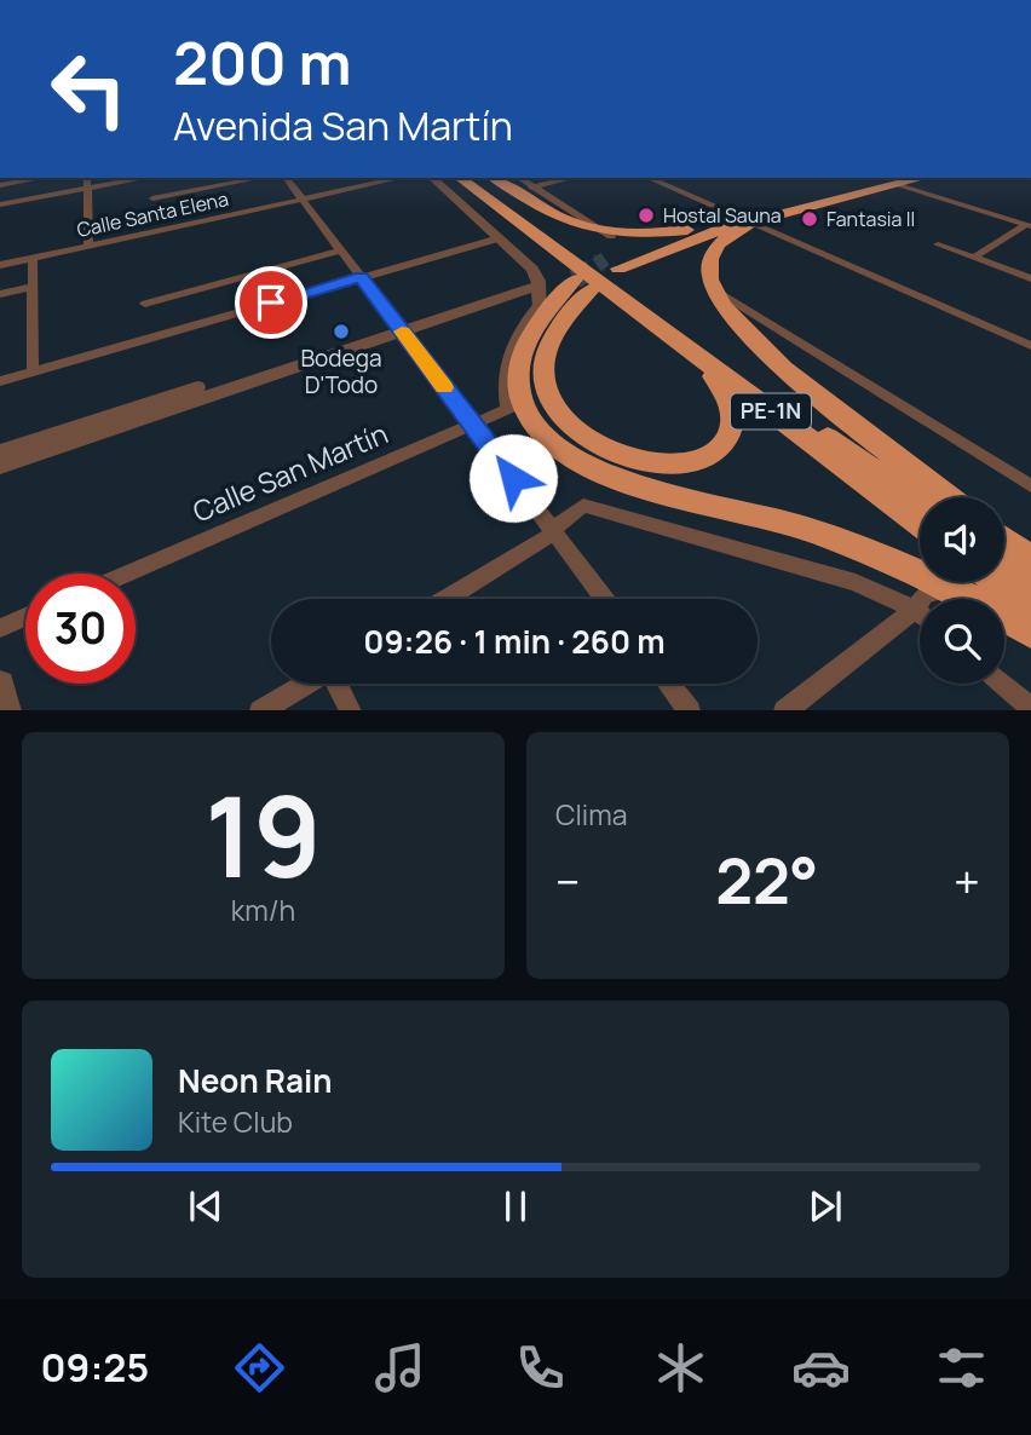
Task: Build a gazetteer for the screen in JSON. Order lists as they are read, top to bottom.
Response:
{
  "streets": {
    "highway": ["PE-1N"],
    "street": ["Calle Santa Elena", "Calle San Martín"]
  },
  "places": ["Hostal Sauna", "Fantasia II", "Bodega D'Todo"],
  "page": {
    "turn": ["200 m", "Avenida San Martín"],
    "limit": "30",
    "trip": "09:26 · 1 min · 260 m",
    "tile": [
      ["19", "km/h"],
      "Clima"
    ],
    "heat": ["−", "22°", "+"],
    "song": ["Neon Rain", "Kite Club"],
    "tabs": "09:25"
  }
}
